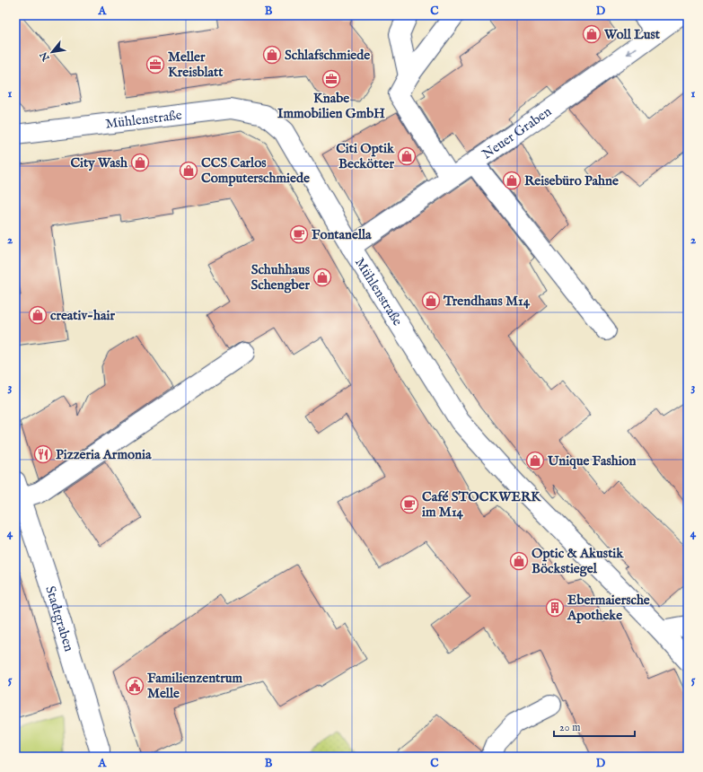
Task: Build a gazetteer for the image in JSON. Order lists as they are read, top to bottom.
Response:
{
  "streets": {
    "street": ["Mühlenstraße", "Neuer Graben", "Stadtgraben"]
  },
  "crossings": [
    ["Mühlenstraße", "Neuer Graben"]
  ],
  "places": {
    "shop": [
      "Woll Lust",
      "Schlafschmiede",
      "Citi Optik Beckötter",
      "City Wash",
      "CCS Carlos Computerschmiede",
      "Reisebüro Pahne",
      "Schuhhaus Schengber",
      "Trendhaus M14",
      "creativ-hair",
      "Unique Fashion",
      "Optic & Akustik Böckstiegel"
    ],
    "office": ["Meller Kreisblatt", "Knabe Immobilien GmbH"],
    "cafe": ["Fontanella", "Café STOCKWERK im M14"],
    "restaurant": ["Pizzeria Armonia"],
    "building": ["Ebermaiersche Apotheke"],
    "public building": ["Familienzentrum Melle"]
  },
  "scale_bar": "20 m",
  "north": "bottom left",
  "grid": {
    "columns": [
      "A",
      "B",
      "C",
      "D"
    ],
    "rows": [
      "1",
      "2",
      "3",
      "4",
      "5"
    ]
  }
}
